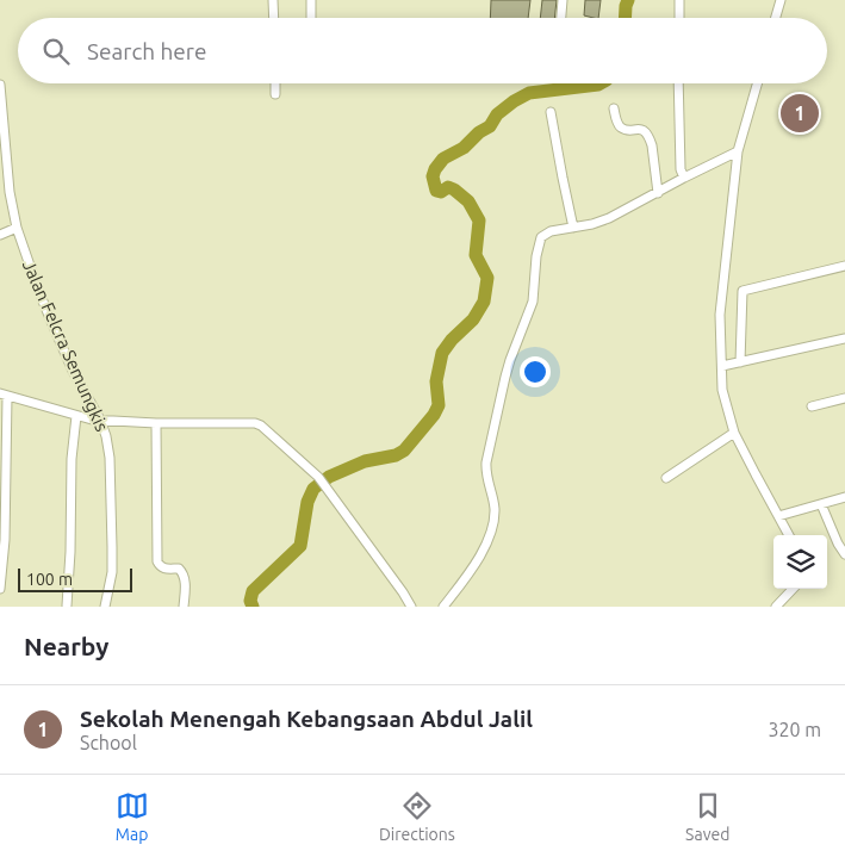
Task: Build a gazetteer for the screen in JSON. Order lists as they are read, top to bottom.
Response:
{
  "streets": {
    "street": ["Jalan Felcra Semungkis"]
  },
  "scale_bar": "100 m",
  "page": {
    "search": "Search here",
    "pins": "1",
    "scale": "100 m",
    "heading": "Nearby",
    "list": [
      {
        "mark": "1",
        "name": "Sekolah Menengah Kebangsaan Abdul Jalil",
        "note": "School",
        "value": "320 m"
      }
    ],
    "nav": ["Map", "Directions", "Saved"]
  }
}
